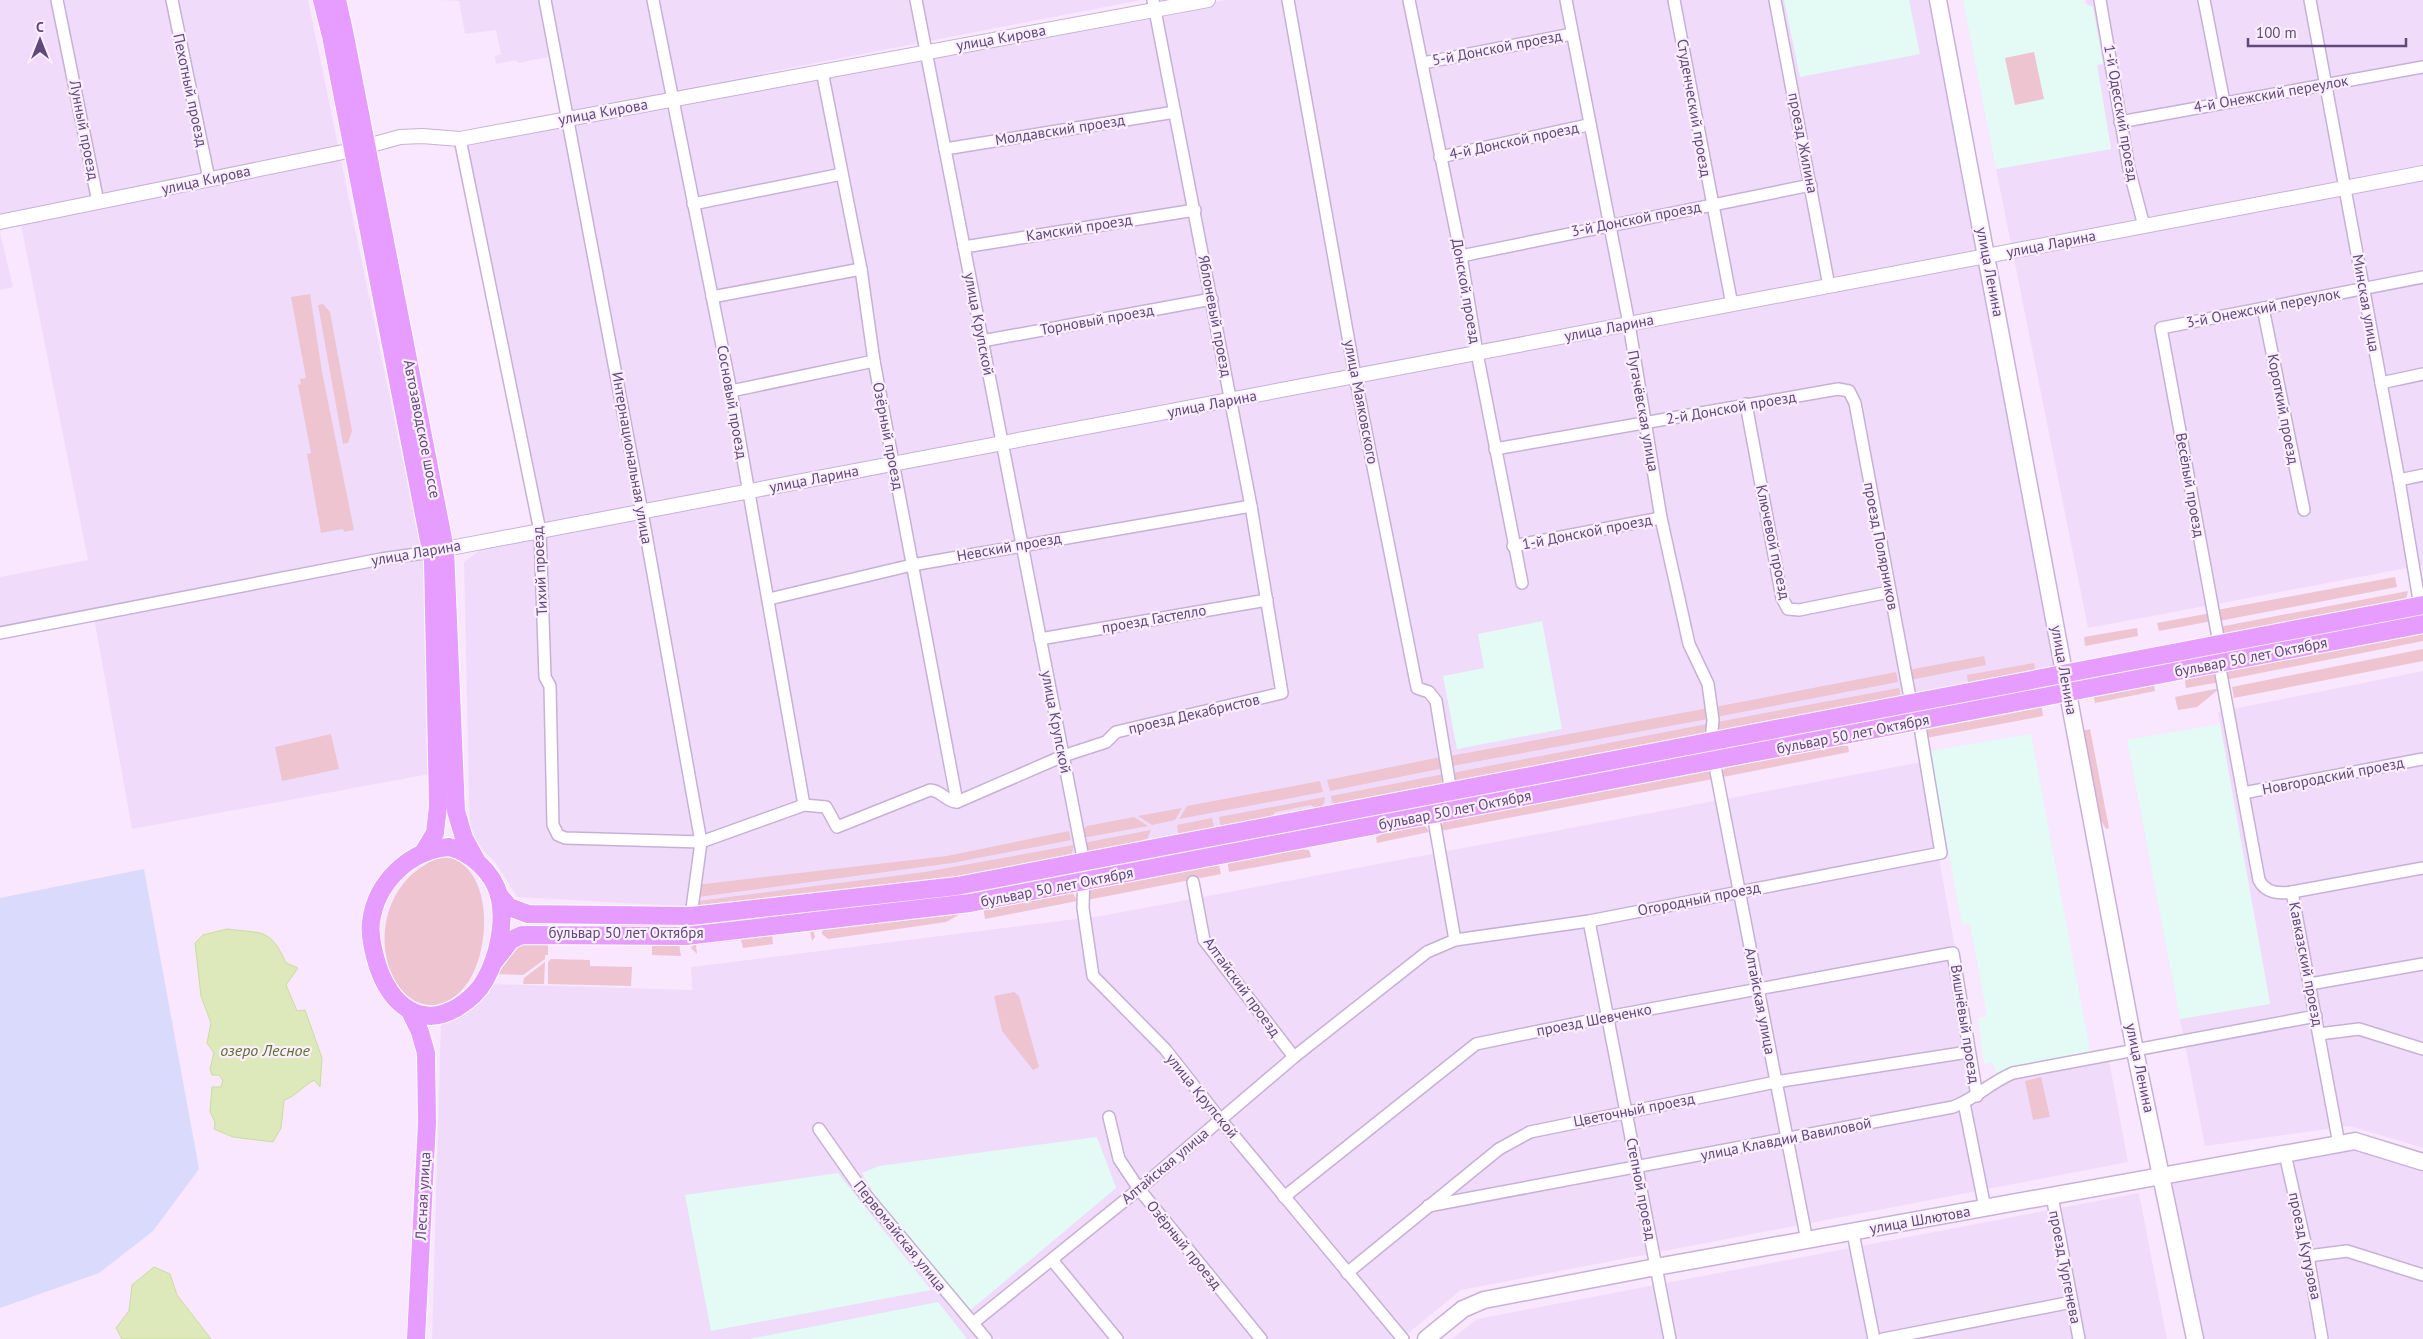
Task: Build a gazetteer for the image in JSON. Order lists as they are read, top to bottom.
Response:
{
  "streets": {
    "main road": [
      "улица Ленина",
      "Автозаводское шоссе",
      "бульвар 50 лет Октября",
      "Лесная улица",
      "улица Шлютова"
    ],
    "street": [
      "улица Кирова",
      "5-й Донской проезд",
      "Пехотный проезд",
      "4-й Онежский переулок",
      "Студенческий проезд",
      "1-й Одесский проезд",
      "Лунный проезд",
      "Молдавский проезд",
      "4-й Донской проезд",
      "проезд Жилина",
      "3-й Донской проезд",
      "Камский проезд",
      "улица Ларина",
      "Донской проезд",
      "Минская улица",
      "3-й Онежский переулок",
      "Яблоневый проезд",
      "Торновый проезд",
      "улица Крупской",
      "Сосновый проезд",
      "улица Маяковского",
      "2-й Донской проезд",
      "Короткий проезд",
      "Пугачёвская улица",
      "Озёрный проезд",
      "Интернациональная улица",
      "Весёлый проезд",
      "1-й Донской проезд",
      "Ключевой проезд",
      "проезд Полярников",
      "Невский проезд",
      "Тихий проезд",
      "проезд Гастелло",
      "проезд Декабристов",
      "Новгородский проезд",
      "Огородный проезд",
      "Кавказский проезд",
      "Алтайский проезд",
      "Алтайская улица",
      "проезд Шевченко",
      "Вишнёвый проезд",
      "Цветочный проезд",
      "улица Клавдии Вавиловой",
      "Степной проезд",
      "Первомайская улица",
      "проезд Кутузова",
      "проезд Тургенева"
    ]
  },
  "crossings": [
    ["улица Кирова", "Пехотный проезд"],
    ["улица Кирова", "Лунный проезд"],
    ["улица Кирова", "Яблоневый проезд"],
    ["улица Кирова", "улица Крупской"],
    ["улица Кирова", "Сосновый проезд"],
    ["улица Кирова", "Автозаводское шоссе"],
    ["улица Кирова", "Озёрный проезд"],
    ["улица Кирова", "Интернациональная улица"],
    ["улица Кирова", "Тихий проезд"],
    ["5-й Донской проезд", "Донской проезд"],
    ["5-й Донской проезд", "Пугачёвская улица"],
    ["4-й Онежский переулок", "1-й Одесский проезд"],
    ["4-й Онежский переулок", "Минская улица"],
    ["Студенческий проезд", "3-й Донской проезд"],
    ["Студенческий проезд", "улица Ларина"],
    ["1-й Одесский проезд", "улица Ларина"],
    ["Молдавский проезд", "Яблоневый проезд"],
    ["Молдавский проезд", "улица Крупской"],
    ["4-й Донской проезд", "Донской проезд"],
    ["4-й Донской проезд", "Пугачёвская улица"],
    ["проезд Жилина", "3-й Донской проезд"],
    ["проезд Жилина", "улица Ларина"],
    ["3-й Донской проезд", "Донской проезд"],
    ["3-й Донской проезд", "Пугачёвская улица"],
    ["Камский проезд", "Яблоневый проезд"],
    ["Камский проезд", "улица Крупской"],
    ["улица Ларина", "улица Ленина"],
    ["улица Ларина", "Донской проезд"],
    ["улица Ларина", "Минская улица"],
    ["улица Ларина", "Яблоневый проезд"],
    ["улица Ларина", "улица Крупской"],
    ["улица Ларина", "Сосновый проезд"],
    ["улица Ларина", "улица Маяковского"],
    ["улица Ларина", "Пугачёвская улица"],
    ["улица Ларина", "Автозаводское шоссе"],
    ["улица Ларина", "Озёрный проезд"],
    ["улица Ларина", "Интернациональная улица"],
    ["улица Ларина", "Тихий проезд"],
    ["улица Ленина", "бульвар 50 лет Октября"],
    ["улица Ленина", "улица Клавдии Вавиловой"],
    ["улица Ленина", "улица Шлютова"],
    ["Донской проезд", "2-й Донской проезд"],
    ["Донской проезд", "1-й Донской проезд"],
    ["Минская улица", "3-й Онежский переулок"],
    ["Минская улица", "бульвар 50 лет Октября"],
    ["3-й Онежский переулок", "Короткий проезд"],
    ["3-й Онежский переулок", "Весёлый проезд"],
    ["Яблоневый проезд", "Торновый проезд"],
    ["Яблоневый проезд", "Невский проезд"],
    ["Яблоневый проезд", "проезд Гастелло"],
    ["Яблоневый проезд", "проезд Декабристов"],
    ["Торновый проезд", "улица Крупской"],
    ["улица Крупской", "Невский проезд"],
    ["улица Крупской", "проезд Гастелло"],
    ["улица Крупской", "бульвар 50 лет Октября"],
    ["улица Крупской", "проезд Декабристов"],
    ["улица Крупской", "Алтайская улица"],
    ["улица Крупской", "проезд Шевченко"],
    ["улица Крупской", "Цветочный проезд"],
    ["Сосновый проезд", "Невский проезд"],
    ["улица Маяковского", "бульвар 50 лет Октября"],
    ["2-й Донской проезд", "Пугачёвская улица"],
    ["2-й Донской проезд", "Ключевой проезд"],
    ["2-й Донской проезд", "проезд Полярников"],
    ["Пугачёвская улица", "1-й Донской проезд"],
    ["Пугачёвская улица", "бульвар 50 лет Октября"],
    ["Пугачёвская улица", "Алтайская улица"],
    ["Автозаводское шоссе", "бульвар 50 лет Октября"],
    ["Автозаводское шоссе", "Лесная улица"],
    ["Озёрный проезд", "Невский проезд"],
    ["Озёрный проезд", "проезд Декабристов"],
    ["Озёрный проезд", "Алтайская улица"],
    ["Интернациональная улица", "Тихий проезд"],
    ["Интернациональная улица", "бульвар 50 лет Октября"],
    ["Весёлый проезд", "бульвар 50 лет Октября"],
    ["Ключевой проезд", "проезд Полярников"],
    ["проезд Полярников", "бульвар 50 лет Октября"],
    ["бульвар 50 лет Октября", "Огородный проезд"],
    ["бульвар 50 лет Октября", "Кавказский проезд"],
    ["бульвар 50 лет Октября", "Алтайская улица"],
    ["бульвар 50 лет Октября", "Лесная улица"],
    ["Новгородский проезд", "Кавказский проезд"],
    ["Огородный проезд", "Алтайская улица"],
    ["Огородный проезд", "Степной проезд"],
    ["Кавказский проезд", "улица Клавдии Вавиловой"],
    ["Кавказский проезд", "улица Шлютова"],
    ["Алтайский проезд", "Алтайская улица"],
    ["Алтайская улица", "проезд Шевченко"],
    ["Алтайская улица", "Цветочный проезд"],
    ["Алтайская улица", "улица Клавдии Вавиловой"],
    ["Алтайская улица", "улица Шлютова"],
    ["Алтайская улица", "Первомайская улица"],
    ["проезд Шевченко", "Вишнёвый проезд"],
    ["проезд Шевченко", "Степной проезд"],
    ["Вишнёвый проезд", "Цветочный проезд"],
    ["Вишнёвый проезд", "улица Клавдии Вавиловой"],
    ["Вишнёвый проезд", "улица Шлютова"],
    ["Цветочный проезд", "улица Клавдии Вавиловой"],
    ["Цветочный проезд", "Степной проезд"],
    ["улица Клавдии Вавиловой", "Степной проезд"],
    ["Степной проезд", "улица Шлютова"],
    ["улица Шлютова", "проезд Кутузова"],
    ["улица Шлютова", "проезд Тургенева"]
  ],
  "water": ["озеро Лесное"],
  "scale_bar": "100 m",
  "north": "top"
}
